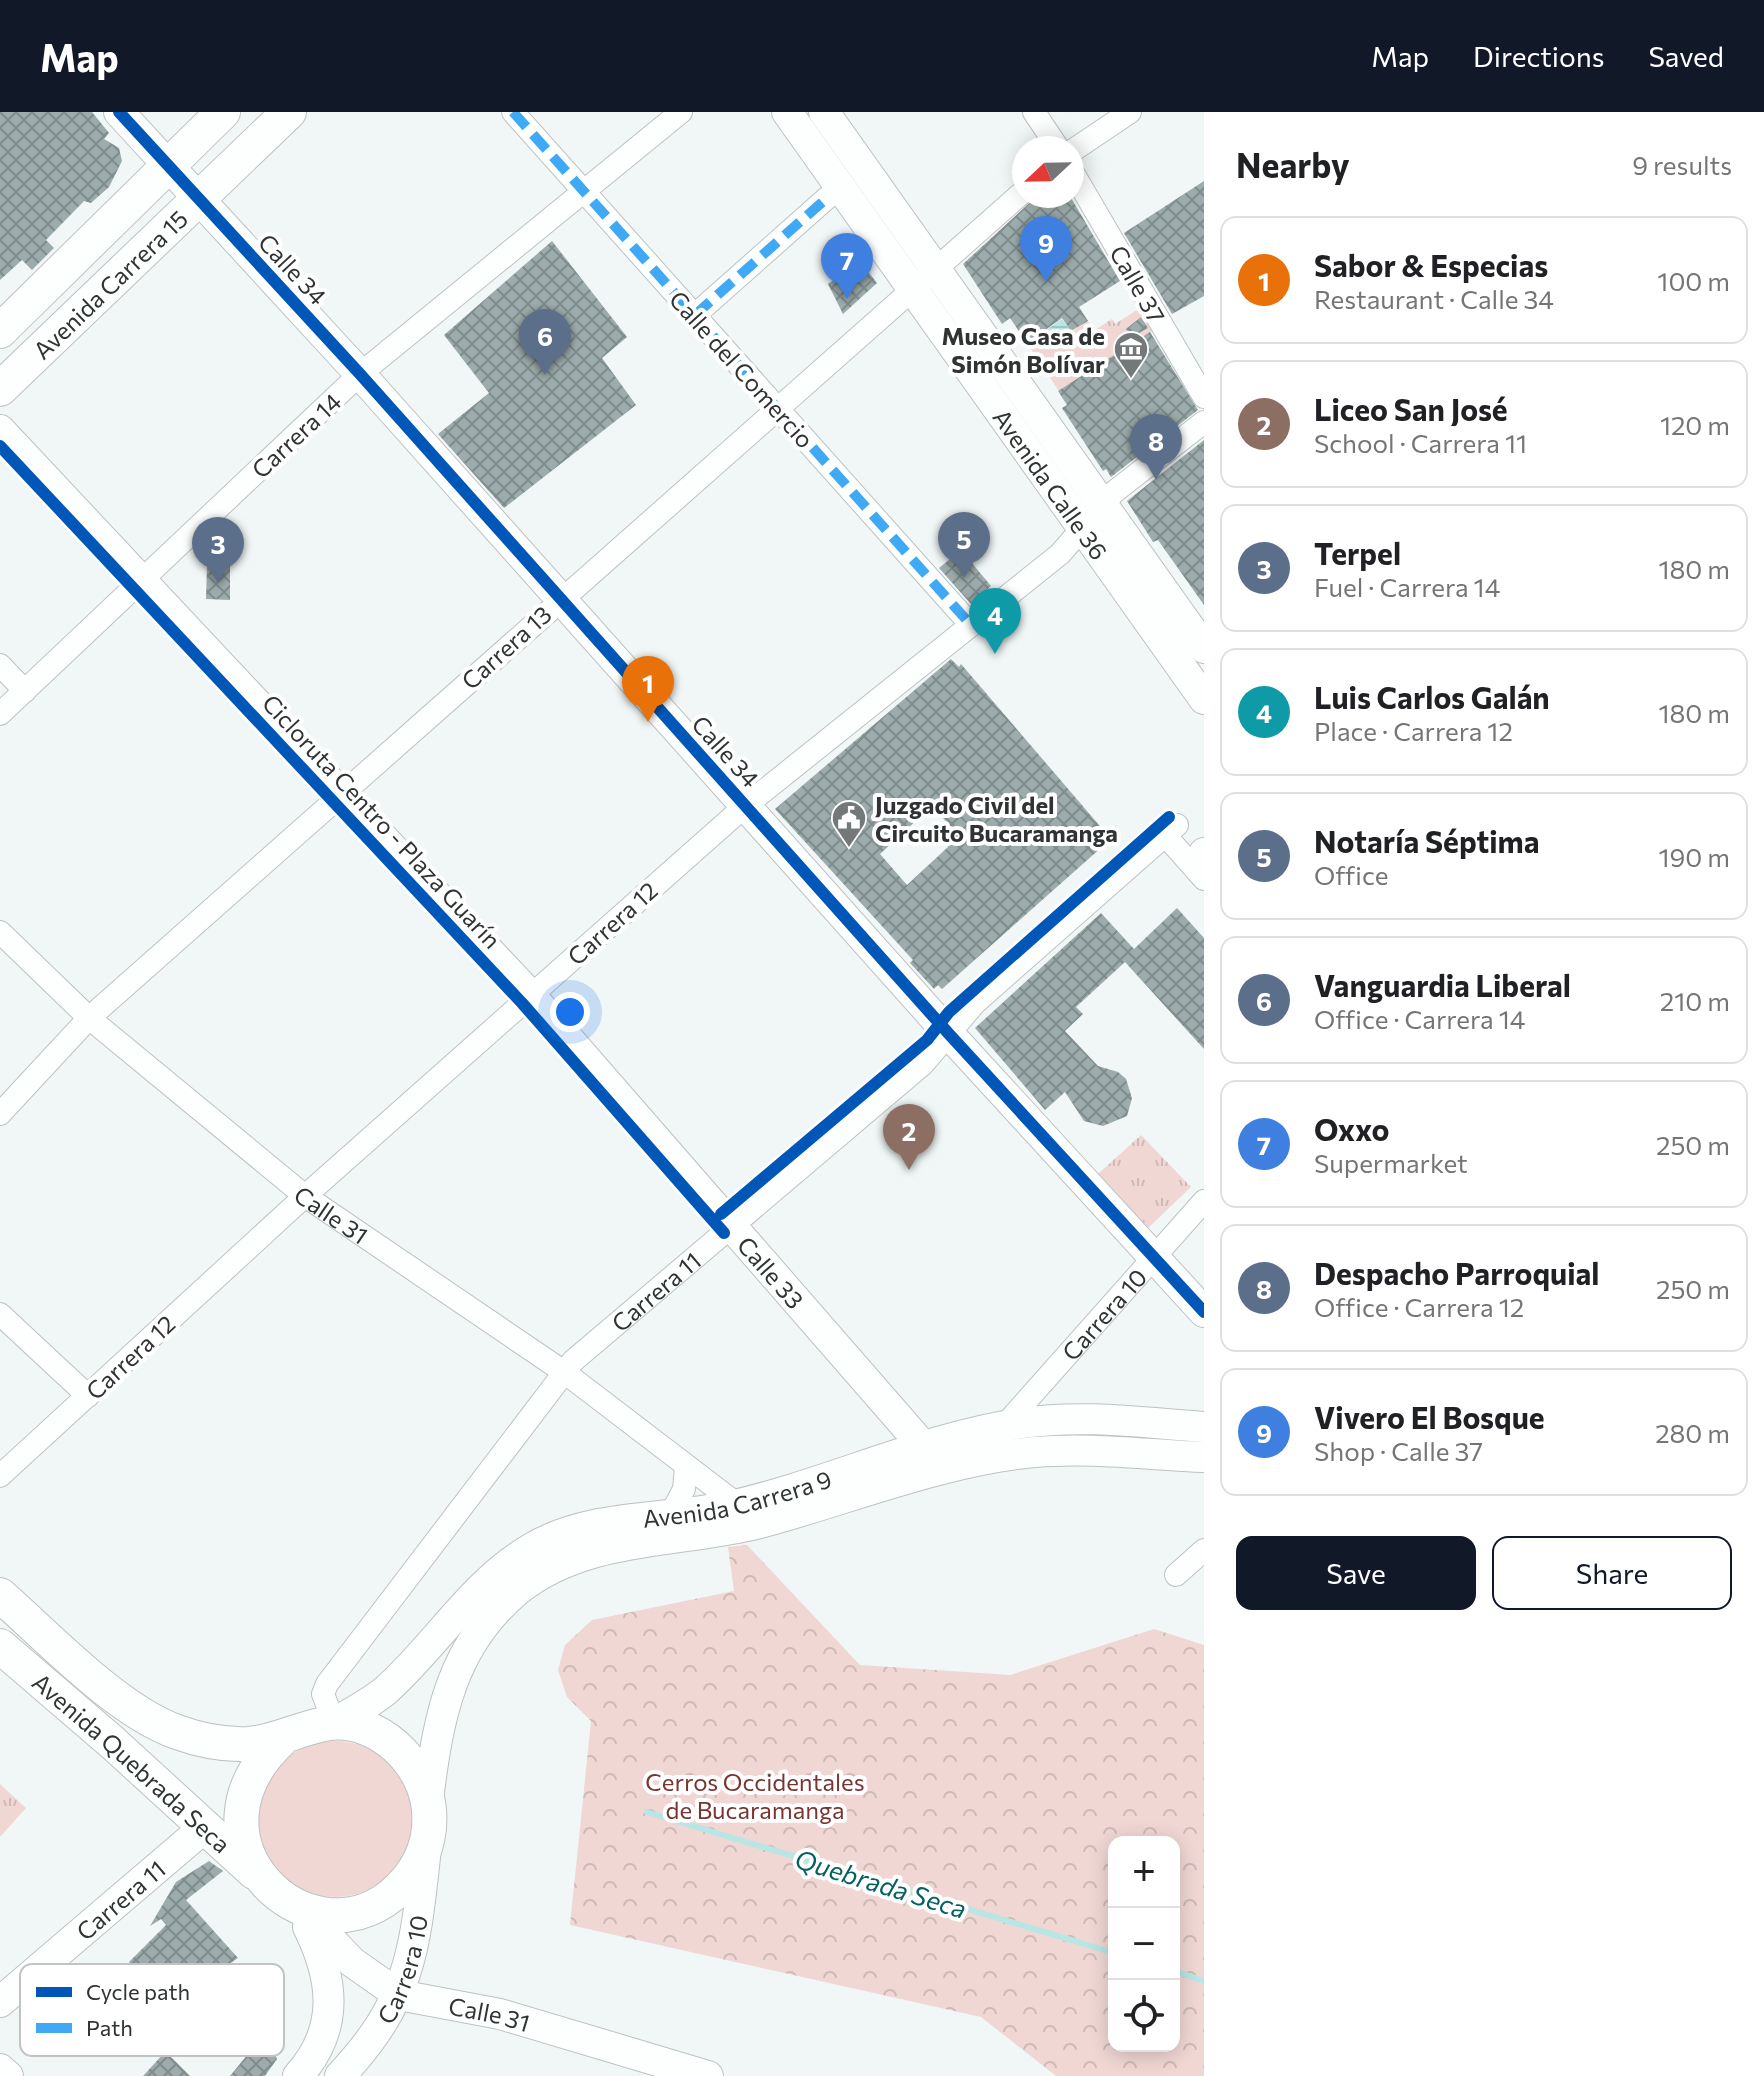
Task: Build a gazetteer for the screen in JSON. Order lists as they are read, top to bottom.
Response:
{
  "streets": {
    "main road": ["Avenida Carrera 15", "Avenida Quebrada Seca"],
    "street": [
      "Calle 34",
      "Calle 37",
      "Calle del Comercio",
      "Carrera 14",
      "Avenida Calle 36",
      "Carrera 13",
      "Carrera 12",
      "Calle 31",
      "Calle 33",
      "Carrera 11",
      "Carrera 10",
      "Avenida Carrera 9"
    ],
    "cycle path": ["Cicloruta Centro - Plaza Guarín"]
  },
  "crossings": [
    ["Calle 34", "Avenida Carrera 15"],
    ["Calle 34", "Carrera 14"],
    ["Calle 34", "Carrera 13"],
    ["Calle 34", "Carrera 12"],
    ["Calle 34", "Carrera 11"],
    ["Calle 34", "Carrera 10"],
    ["Calle del Comercio", "Carrera 14"],
    ["Calle del Comercio", "Carrera 13"],
    ["Calle del Comercio", "Carrera 12"],
    ["Carrera 14", "Calle 33"],
    ["Avenida Calle 36", "Carrera 13"],
    ["Avenida Calle 36", "Carrera 12"],
    ["Carrera 13", "Calle 31"],
    ["Carrera 13", "Calle 33"],
    ["Carrera 12", "Calle 31"],
    ["Carrera 12", "Calle 33"],
    ["Calle 31", "Carrera 11"],
    ["Calle 31", "Carrera 10"],
    ["Calle 31", "Avenida Carrera 9"],
    ["Calle 31", "Avenida Quebrada Seca"],
    ["Calle 33", "Carrera 11"],
    ["Calle 33", "Avenida Carrera 9"],
    ["Carrera 11", "Carrera 10"],
    ["Carrera 11", "Avenida Carrera 9"],
    ["Carrera 11", "Avenida Quebrada Seca"],
    ["Carrera 10", "Avenida Carrera 9"],
    ["Carrera 10", "Avenida Quebrada Seca"],
    ["Avenida Carrera 9", "Avenida Quebrada Seca"]
  ],
  "water": ["Quebrada Seca"],
  "parks": ["Cerros Occidentales de Bucaramanga"],
  "places": {
    "museum": ["Museo Casa de Simón Bolívar"],
    "public building": ["Juzgado Civil del Circuito Bucaramanga"]
  },
  "legend": ["Cycle path", "Path"],
  "north": "left",
  "page": {
    "header": "Map",
    "nav": ["Map", "Directions", "Saved"],
    "heading": ["Nearby", "9 results"],
    "pins": [
      "9",
      "7",
      "6",
      "8",
      "5",
      "3",
      "4",
      "1",
      "2"
    ],
    "list": [
      {
        "mark": "1",
        "name": "Sabor & Especias",
        "note": "Restaurant · Calle 34",
        "value": "100 m"
      },
      {
        "mark": "2",
        "name": "Liceo San José",
        "note": "School · Carrera 11",
        "value": "120 m"
      },
      {
        "mark": "3",
        "name": "Terpel",
        "note": "Fuel · Carrera 14",
        "value": "180 m"
      },
      {
        "mark": "4",
        "name": "Luis Carlos Galán",
        "note": "Place · Carrera 12",
        "value": "180 m"
      },
      {
        "mark": "5",
        "name": "Notaría Séptima",
        "note": "Office",
        "value": "190 m"
      },
      {
        "mark": "6",
        "name": "Vanguardia Liberal",
        "note": "Office · Carrera 14",
        "value": "210 m"
      },
      {
        "mark": "7",
        "name": "Oxxo",
        "note": "Supermarket",
        "value": "250 m"
      },
      {
        "mark": "8",
        "name": "Despacho Parroquial",
        "note": "Office · Carrera 12",
        "value": "250 m"
      },
      {
        "mark": "9",
        "name": "Vivero El Bosque",
        "note": "Shop · Calle 37",
        "value": "280 m"
      }
    ],
    "buttons": ["Save", "Share"],
    "map_buttons": ["+", "−"]
  }
}
